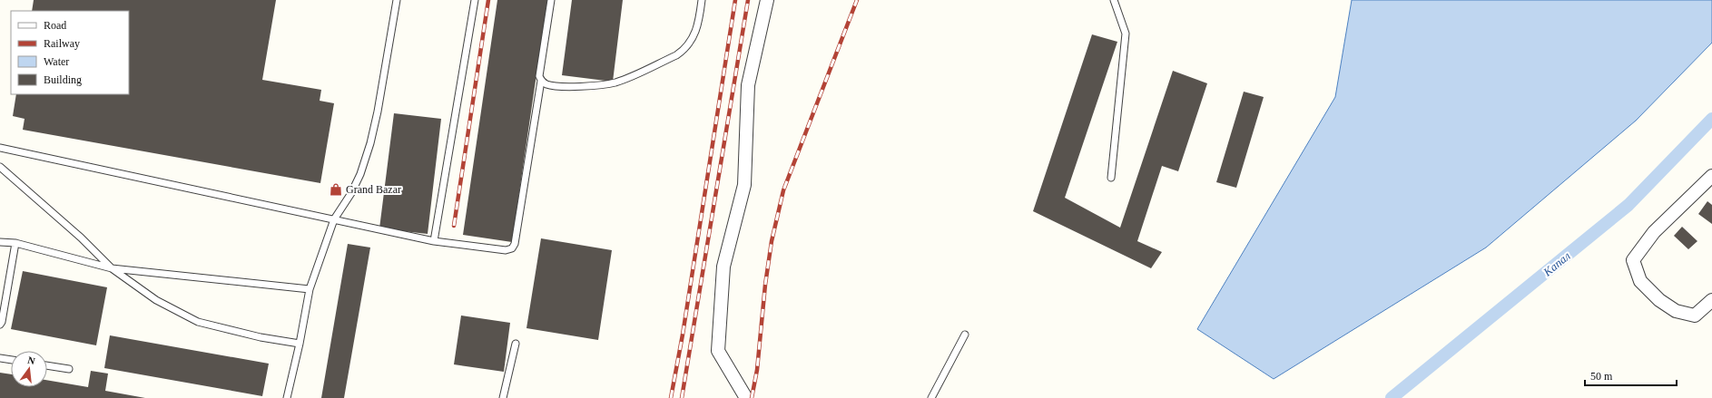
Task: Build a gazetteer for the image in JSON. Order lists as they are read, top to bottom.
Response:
{
  "water": ["Капал"],
  "places": {
    "shop": ["Grand Bazar"]
  },
  "legend": [
    "Road",
    "Railway",
    "Water",
    "Building"
  ],
  "scale_bar": "50 m",
  "north": "top"
}
